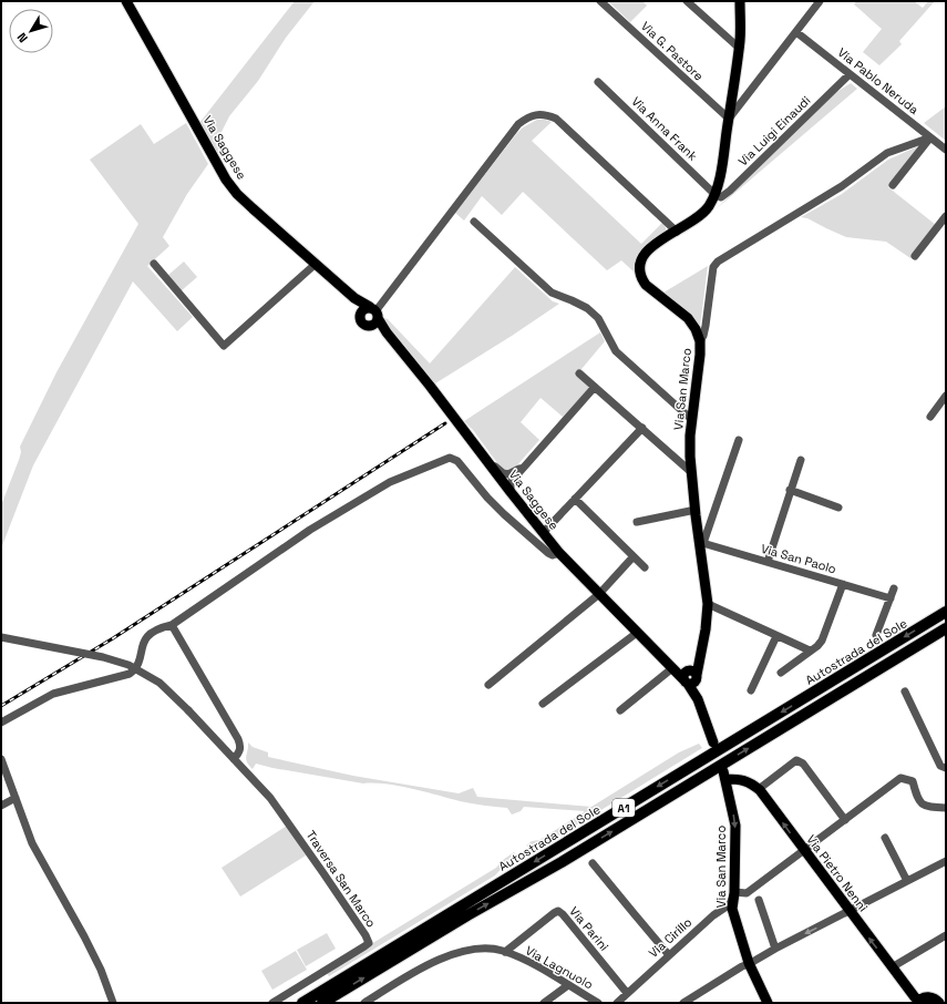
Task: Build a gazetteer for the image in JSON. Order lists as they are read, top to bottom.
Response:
{
  "streets": {
    "highway": ["Autostrada del Sole", "A1"],
    "main road": ["Via Saggese", "Via San Marco", "Via Pietro Nenni"],
    "street": [
      "Via G. Pastore",
      "Via Pablo Neruda",
      "Via Anna Frank",
      "Via Luigi Einaudi",
      "Via San Paolo",
      "Traversa San Marco",
      "Via Parini",
      "Via Cirillo",
      "Via Lagnuolo"
    ]
  },
  "crossings": [
    ["Via G. Pastore", "Via San Marco"],
    ["Via Pablo Neruda", "Via Luigi Einaudi"],
    ["Via Anna Frank", "Via Luigi Einaudi"],
    ["Via Anna Frank", "Via San Marco"],
    ["Via Luigi Einaudi", "Via San Marco"],
    ["Via Saggese", "Via San Marco"],
    ["Via San Marco", "Via San Paolo"],
    ["Via San Marco", "Via Pietro Nenni"],
    ["Via San Marco", "Via Cirillo"],
    ["Via Parini", "Via Cirillo"],
    ["Via Parini", "Via Lagnuolo"]
  ],
  "one_way": ["Via Pietro Nenni"],
  "north": "bottom left"
}
